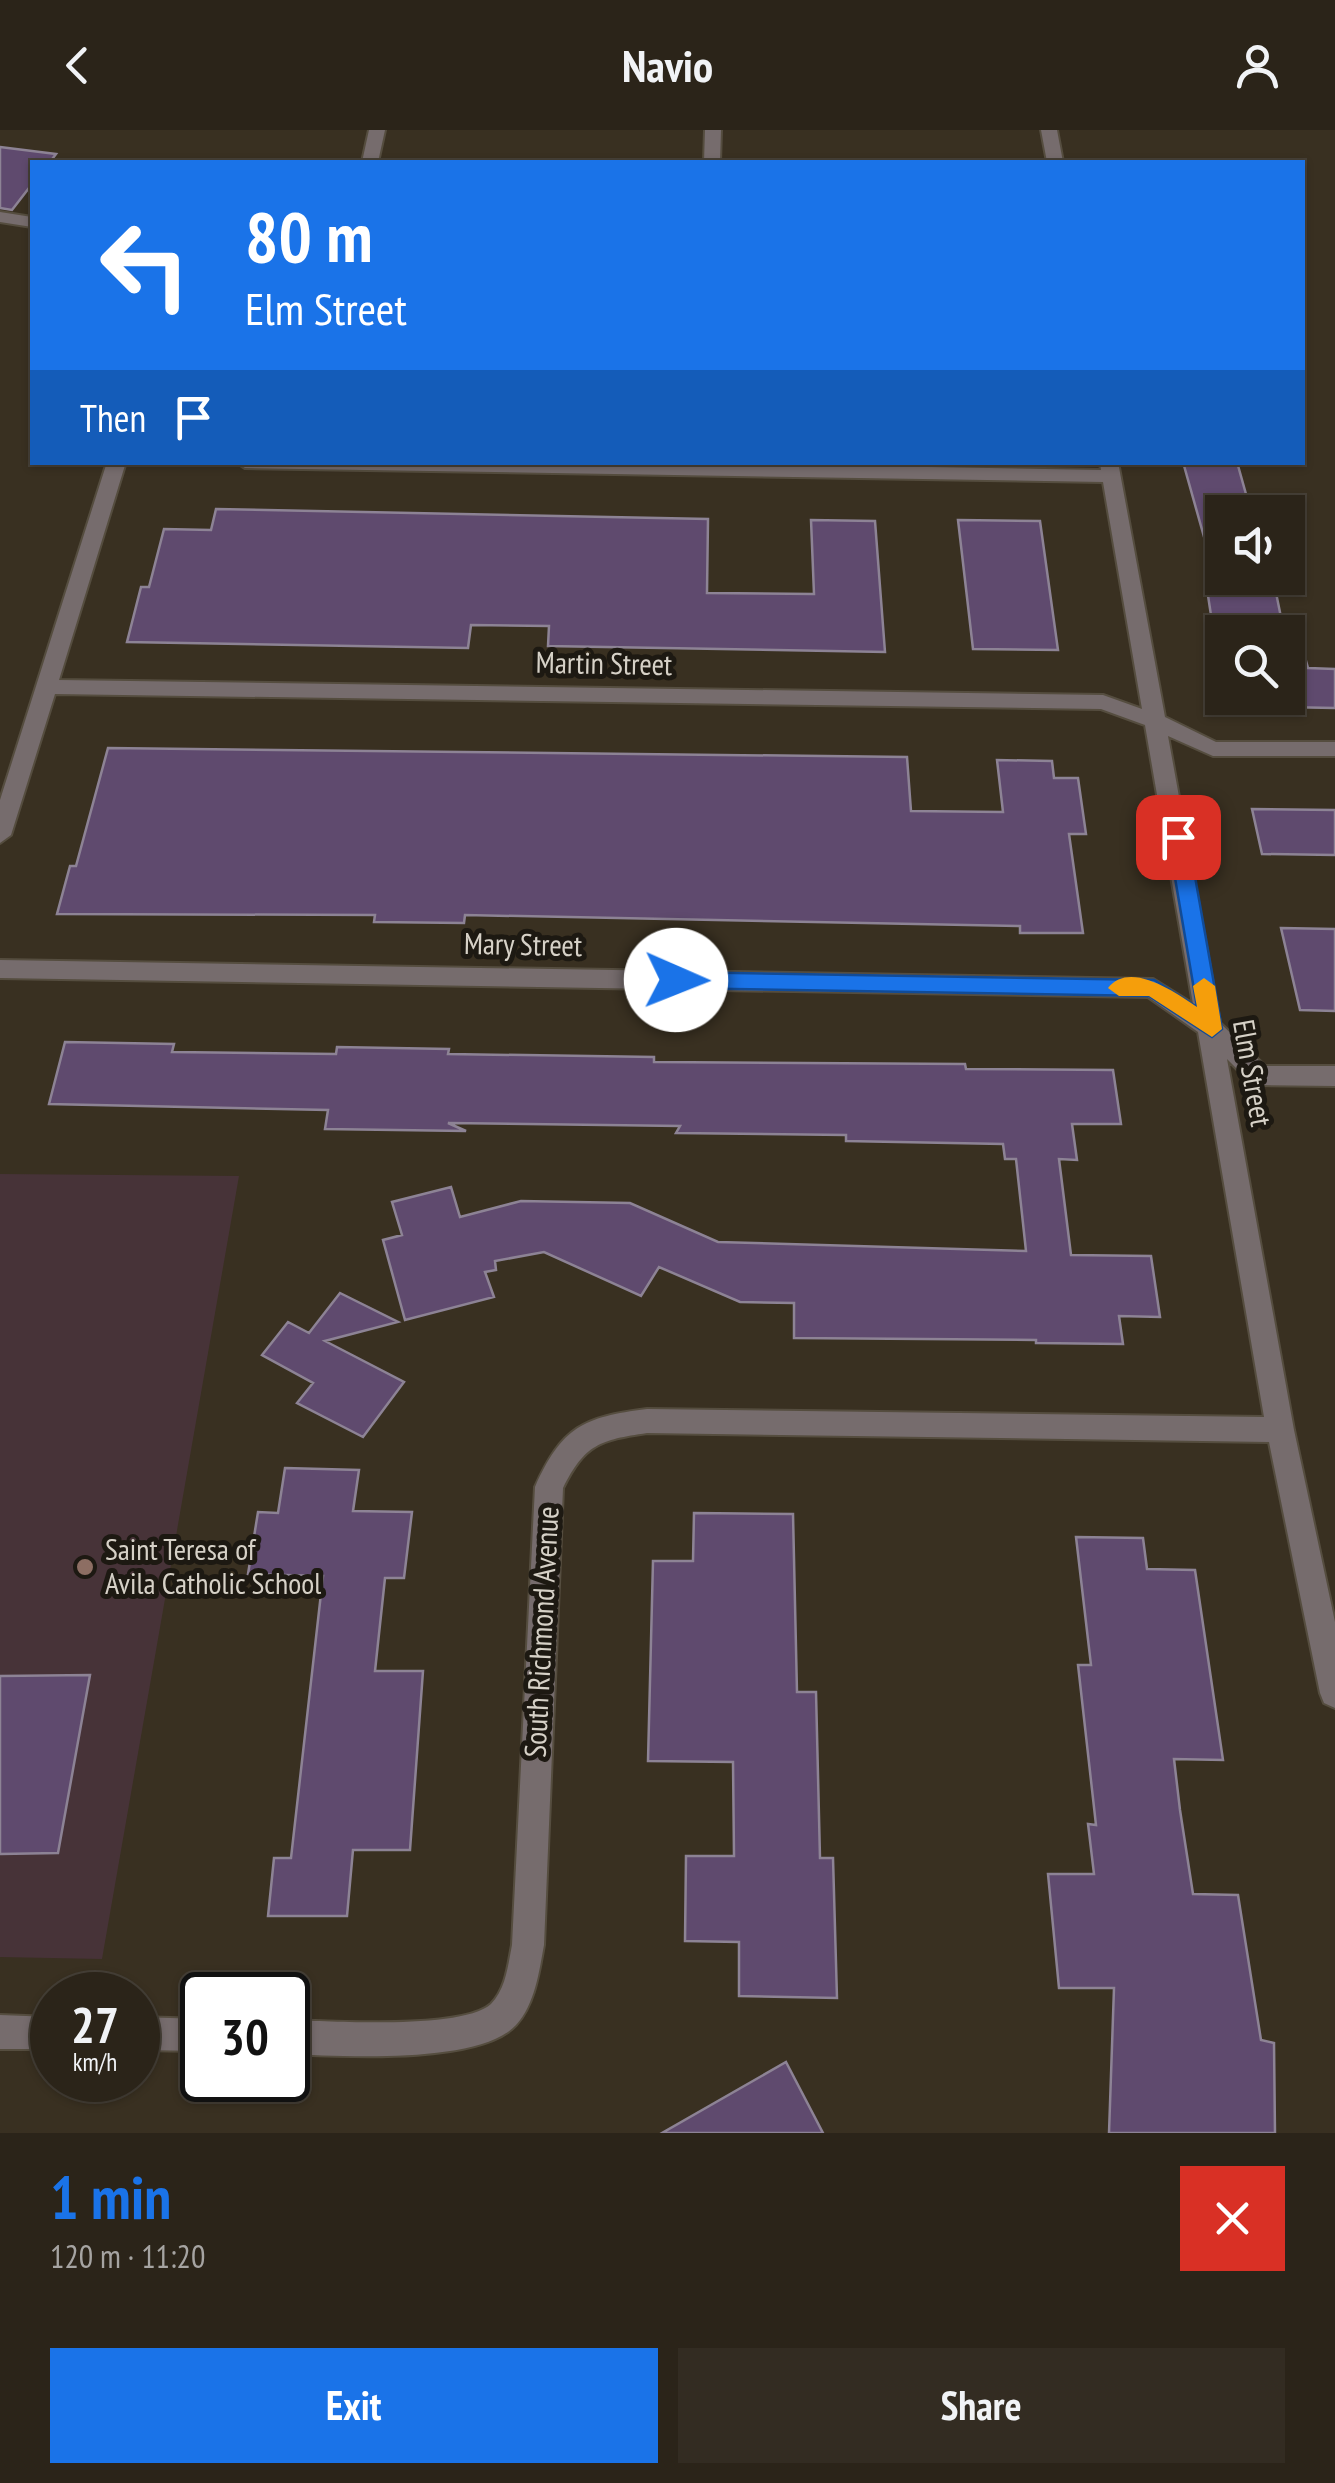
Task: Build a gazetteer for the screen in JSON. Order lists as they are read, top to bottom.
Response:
{
  "streets": {
    "street": [
      "Martin Street",
      "Mary Street",
      "Elm Street",
      "South Richmond Avenue"
    ]
  },
  "crossings": [
    ["Martin Street", "Elm Street"],
    ["Mary Street", "Elm Street"],
    ["Elm Street", "South Richmond Avenue"]
  ],
  "places": ["Saint Teresa of Avila Catholic School"],
  "page": {
    "header": "Navio",
    "turn": ["80 m", "Elm Street"],
    "then": "Then",
    "speed": "27 km/h",
    "limit": "30",
    "heading": ["1 min", "120 m · 11:20"],
    "buttons": ["Exit", "Share"]
  }
}
